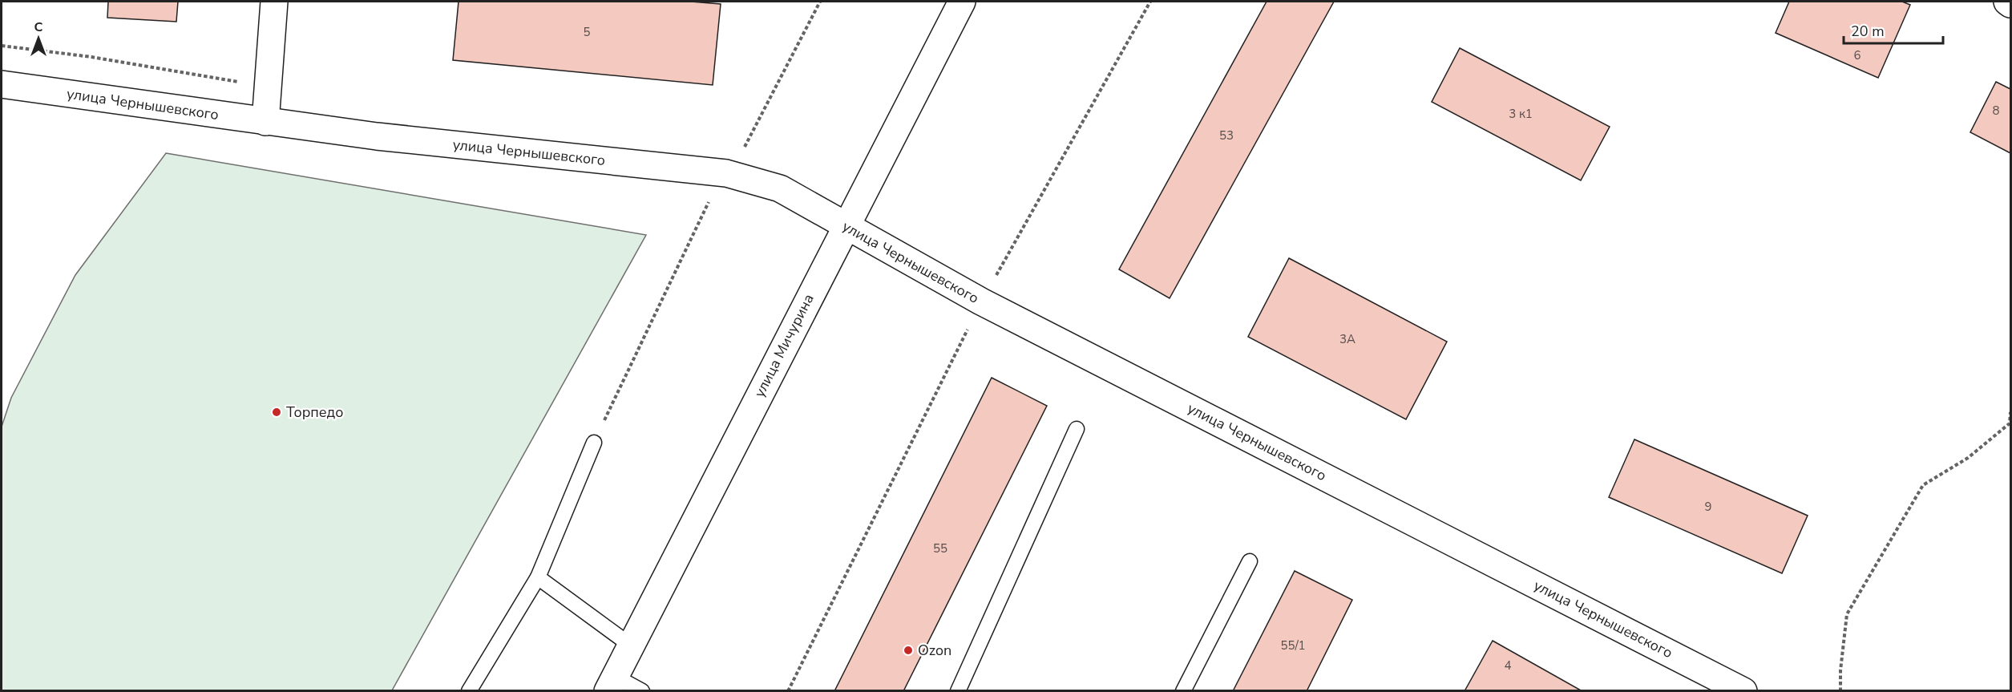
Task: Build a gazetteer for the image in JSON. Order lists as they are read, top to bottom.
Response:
{
  "streets": {
    "street": ["улица Чернышевского", "улица Мичурина"]
  },
  "crossings": [
    ["улица Чернышевского", "улица Мичурина"]
  ],
  "places": ["Торпедо", "Ozon"],
  "house_numbers": [
    "5",
    "6",
    "8",
    "3 к1",
    "53",
    "3А",
    "9",
    "55",
    "55/1",
    "4"
  ],
  "scale_bar": "20 m",
  "north": "top"
}
